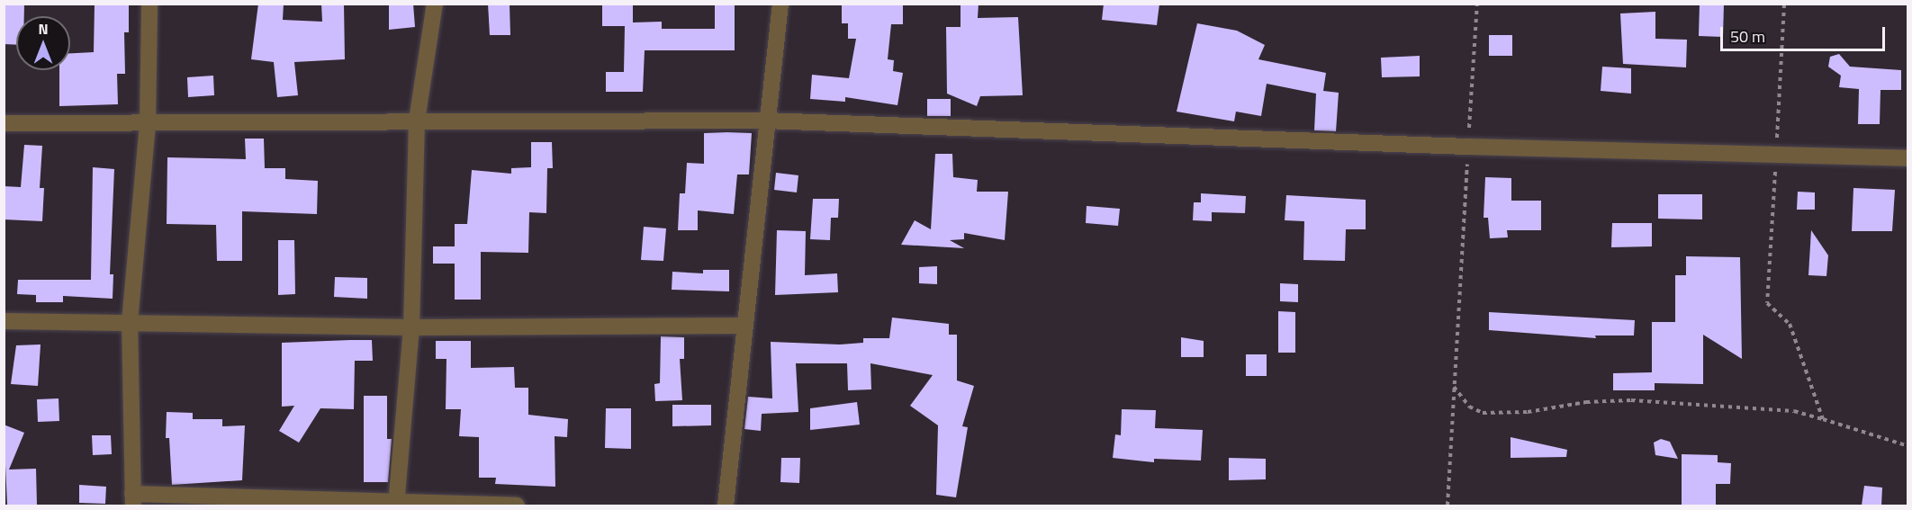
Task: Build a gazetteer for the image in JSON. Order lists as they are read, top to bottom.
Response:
{
  "scale_bar": "50 m",
  "north": "top"
}
